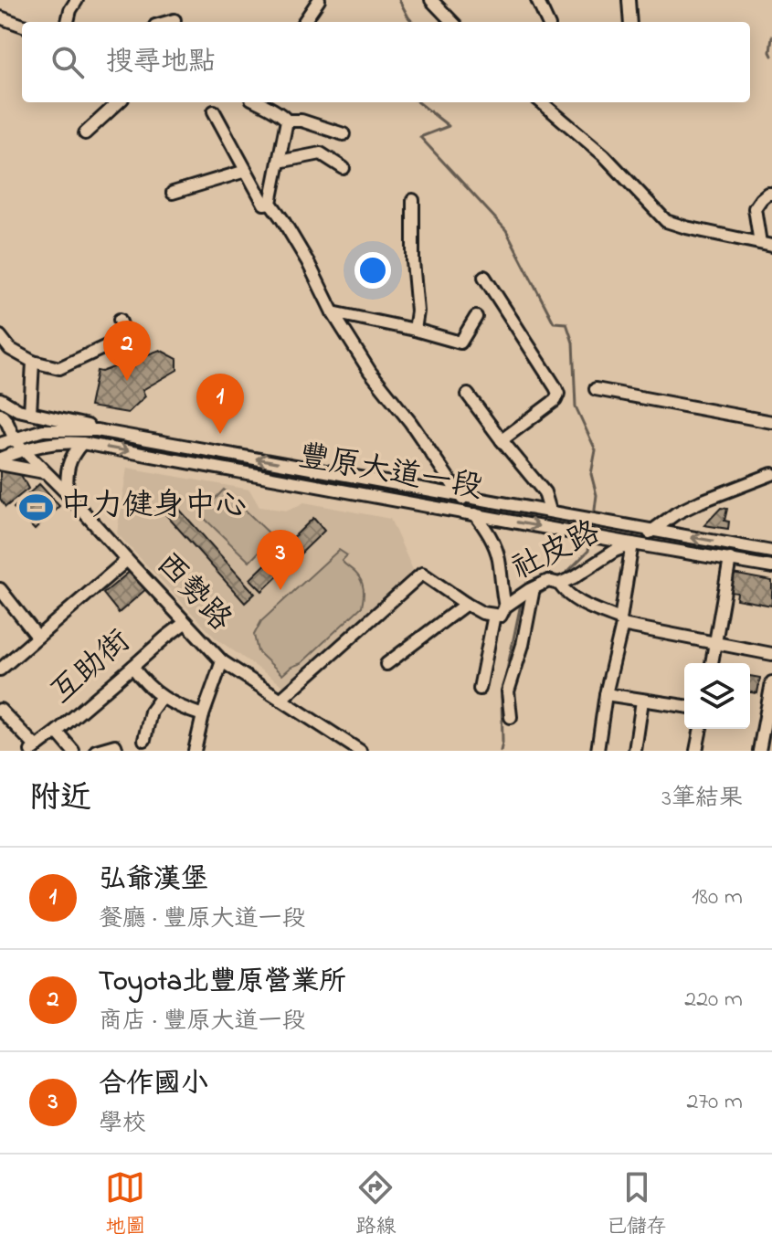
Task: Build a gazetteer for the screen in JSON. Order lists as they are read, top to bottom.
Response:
{
  "streets": {
    "street": [
      "豐原大道一段",
      "社皮路",
      "西勢路",
      "互助街"
    ]
  },
  "crossings": [
    ["豐原大道一段", "社皮路"],
    ["豐原大道一段", "西勢路"],
    ["社皮路", "西勢路"],
    ["西勢路", "互助街"]
  ],
  "places": {
    "sports": ["中力健身中心"]
  },
  "page": {
    "search": "搜尋地點",
    "pins": ["2", "1", "3"],
    "heading": ["附近", "3筆結果"],
    "list": [
      {
        "mark": "1",
        "name": "弘爺漢堡",
        "note": "餐廳 · 豐原大道一段",
        "value": "180 m"
      },
      {
        "mark": "2",
        "name": "Toyota北豐原營業所",
        "note": "商店 · 豐原大道一段",
        "value": "220 m"
      },
      {
        "mark": "3",
        "name": "合作國小",
        "note": "學校",
        "value": "270 m"
      }
    ],
    "nav": ["地圖", "路線", "已儲存"]
  }
}
